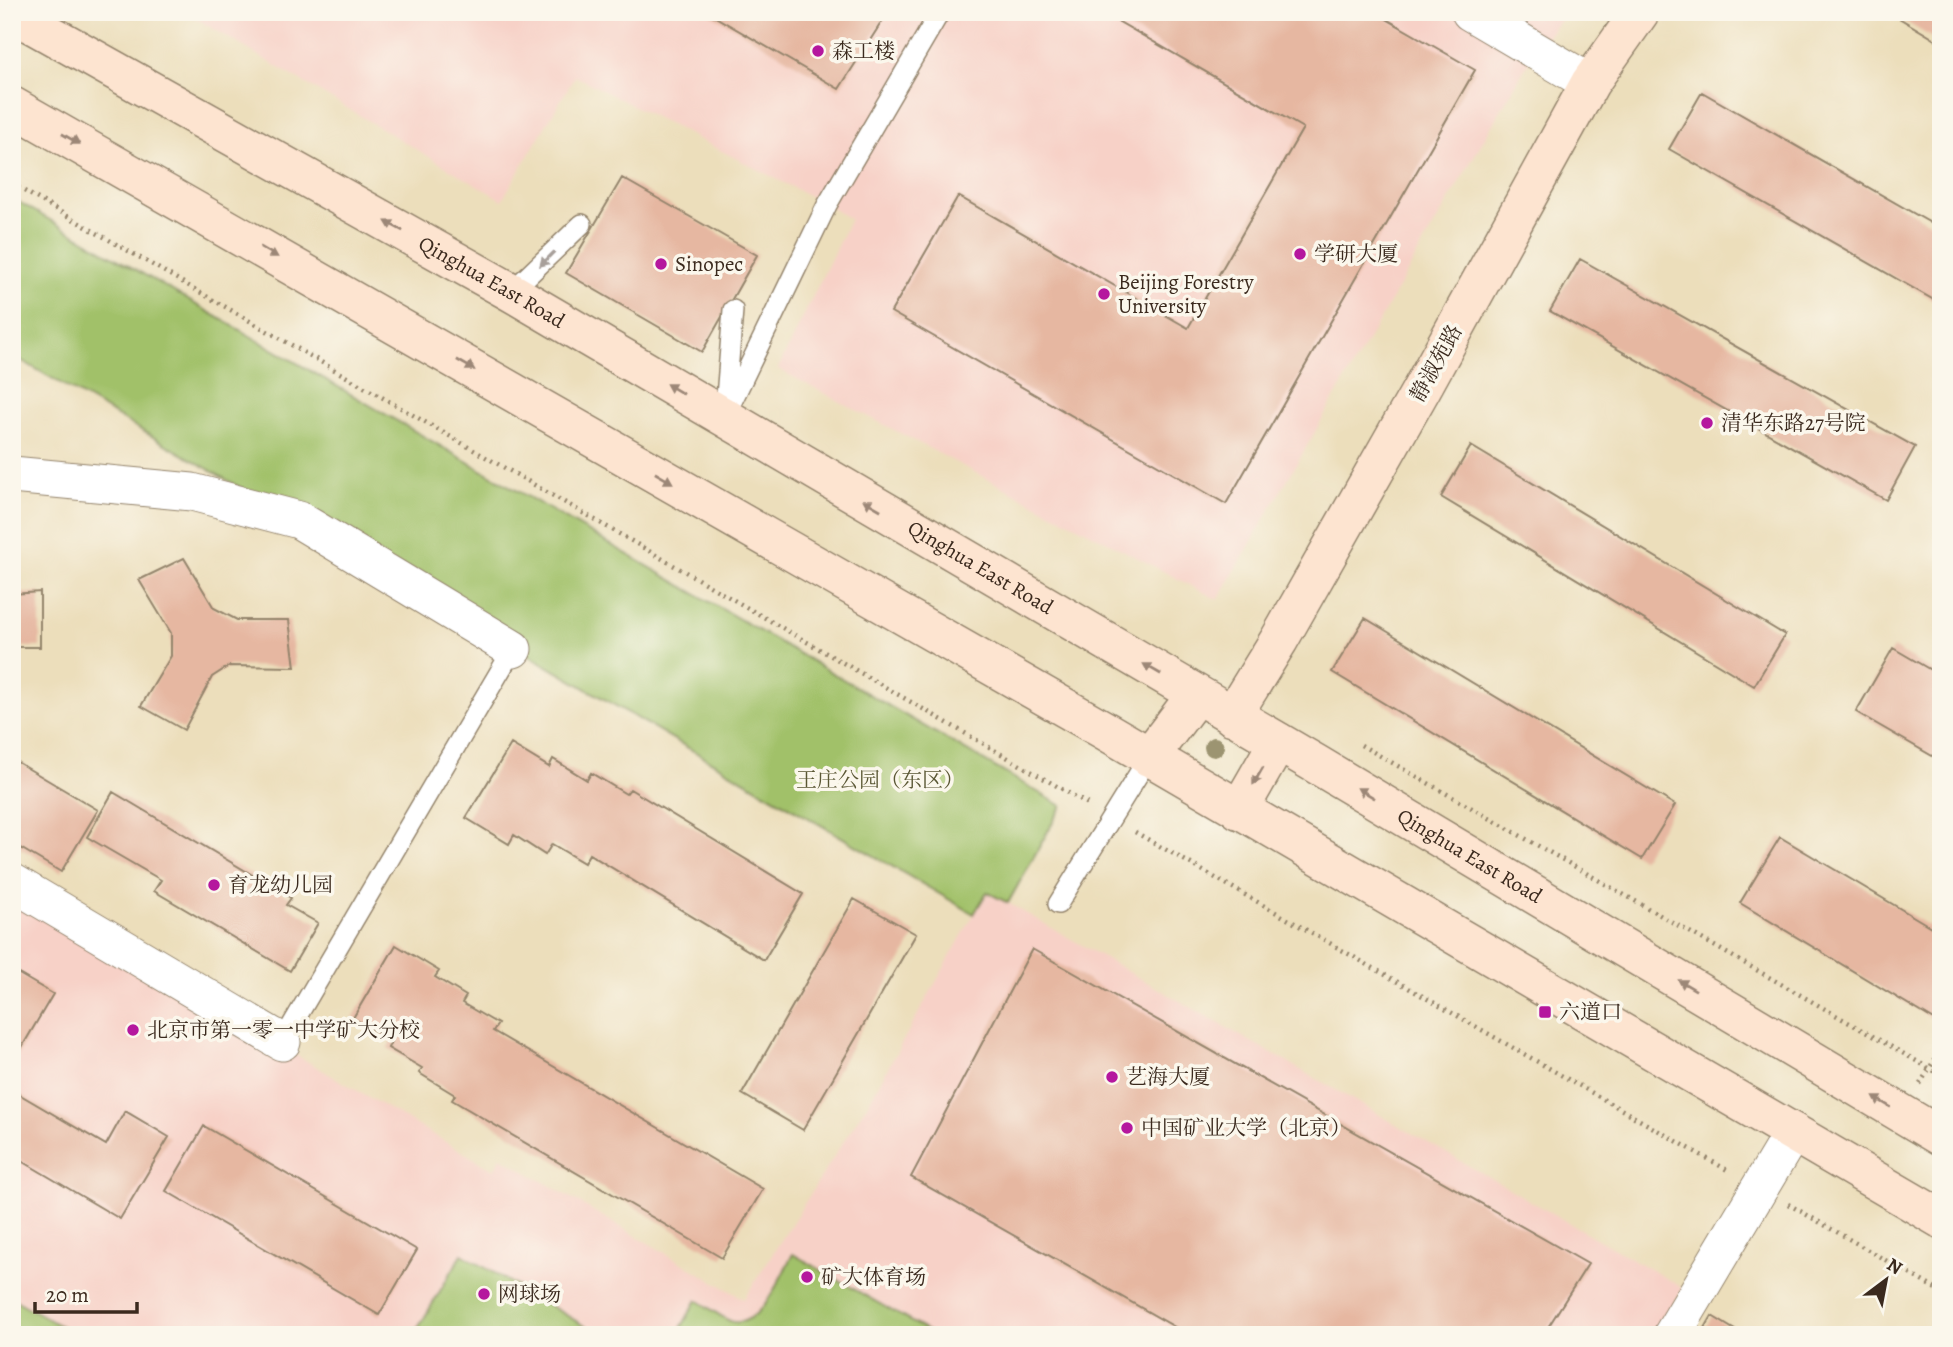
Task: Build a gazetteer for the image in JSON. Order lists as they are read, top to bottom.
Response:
{
  "streets": {
    "main road": ["Qinghua East Road", "静淑苑路"]
  },
  "crossings": [
    ["Qinghua East Road", "静淑苑路"]
  ],
  "parks": ["王庄公园（东区）"],
  "places": {
    "other": [
      "森工楼",
      "学研大厦",
      "Sinopec",
      "Beijing Forestry University",
      "清华东路27号院",
      "育龙幼儿园",
      "北京市第一零一中学矿大分校",
      "艺海大厦",
      "中国矿业大学（北京）",
      "矿大体育场",
      "网球场"
    ],
    "transit": ["六道口"]
  },
  "scale_bar": "20 m",
  "north": "top right"
}
